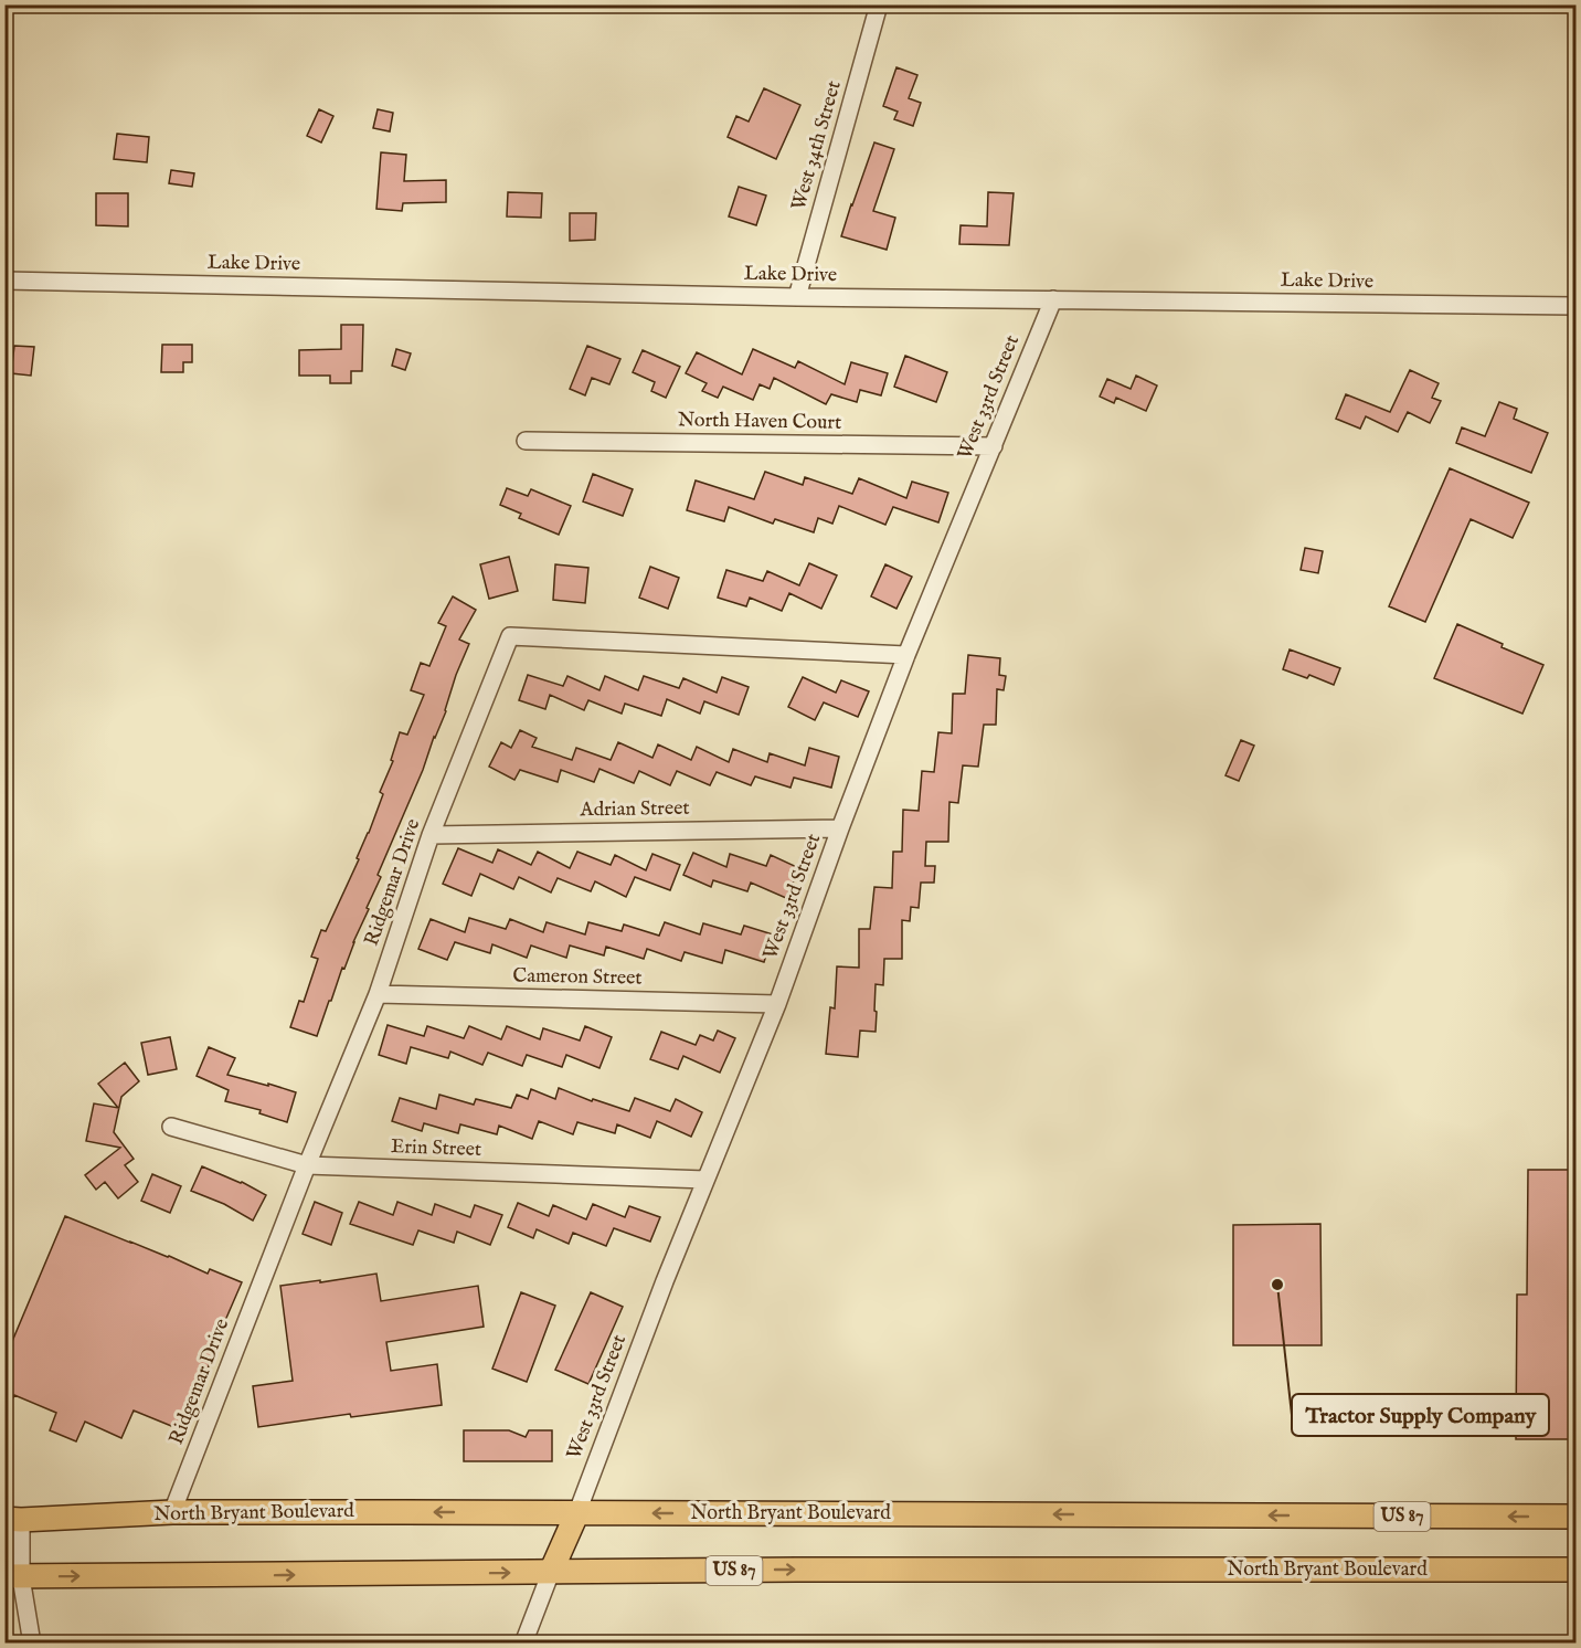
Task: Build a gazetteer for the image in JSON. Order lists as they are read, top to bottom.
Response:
{
  "streets": {
    "highway": ["North Bryant Boulevard", "US 87"],
    "street": [
      "West 34th Street",
      "Lake Drive",
      "West 33rd Street",
      "North Haven Court",
      "Adrian Street",
      "Ridgemar Drive",
      "Cameron Street",
      "Erin Street"
    ]
  },
  "crossings": [
    ["West 34th Street", "Lake Drive"],
    ["Lake Drive", "West 33rd Street"],
    ["West 33rd Street", "North Haven Court"],
    ["West 33rd Street", "Adrian Street"],
    ["West 33rd Street", "Ridgemar Drive"],
    ["West 33rd Street", "Cameron Street"],
    ["West 33rd Street", "Erin Street"],
    ["West 33rd Street", "North Bryant Boulevard"],
    ["Adrian Street", "Ridgemar Drive"],
    ["Ridgemar Drive", "Cameron Street"],
    ["Ridgemar Drive", "Erin Street"],
    ["Ridgemar Drive", "North Bryant Boulevard"]
  ],
  "places": ["Tractor Supply Company"]
}
